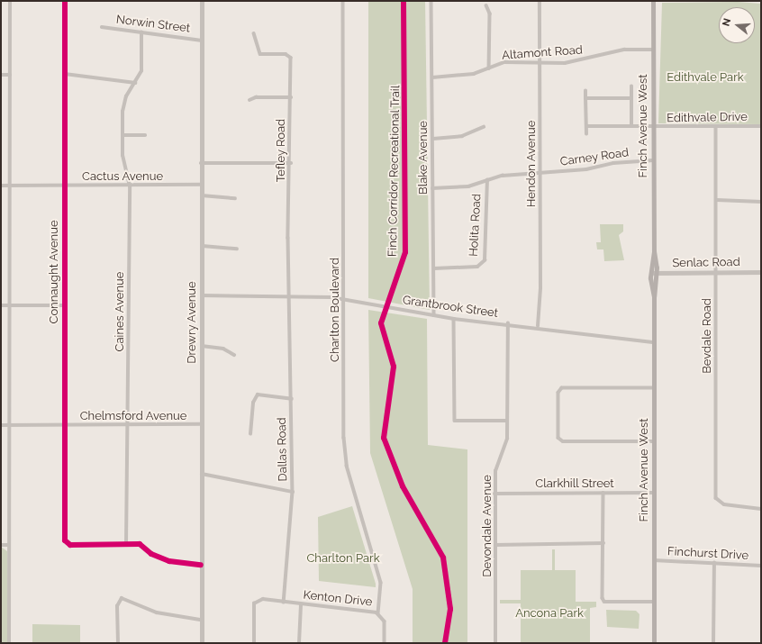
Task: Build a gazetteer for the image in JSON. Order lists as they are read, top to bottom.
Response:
{
  "streets": {
    "main road": ["Finch Avenue West"],
    "street": [
      "Norwin Street",
      "Altamont Road",
      "Edithvale Drive",
      "Tefley Road",
      "Blake Avenue",
      "Carney Road",
      "Hendon Avenue",
      "Cactus Avenue",
      "Holita Road",
      "Senlac Road",
      "Connaught Avenue",
      "Grantbrook Street",
      "Charlton Boulevard",
      "Caines Avenue",
      "Drewry Avenue",
      "Bevdale Road",
      "Chelmsford Avenue",
      "Dallas Road",
      "Clarkhill Street",
      "Devondale Avenue",
      "Finchurst Drive",
      "Kenton Drive"
    ],
    "cycle path": ["Finch Corridor Recreational Trail"]
  },
  "crossings": [
    ["Norwin Street", "Caines Avenue"],
    ["Norwin Street", "Drewry Avenue"],
    ["Altamont Road", "Finch Avenue West"],
    ["Altamont Road", "Blake Avenue"],
    ["Altamont Road", "Hendon Avenue"],
    ["Edithvale Drive", "Finch Avenue West"],
    ["Edithvale Drive", "Bevdale Road"],
    ["Finch Avenue West", "Carney Road"],
    ["Finch Avenue West", "Senlac Road"],
    ["Finch Avenue West", "Grantbrook Street"],
    ["Finch Avenue West", "Clarkhill Street"],
    ["Finch Avenue West", "Finchurst Drive"],
    ["Tefley Road", "Grantbrook Street"],
    ["Tefley Road", "Dallas Road"],
    ["Blake Avenue", "Carney Road"],
    ["Blake Avenue", "Holita Road"],
    ["Blake Avenue", "Grantbrook Street"],
    ["Carney Road", "Hendon Avenue"],
    ["Carney Road", "Holita Road"],
    ["Hendon Avenue", "Grantbrook Street"],
    ["Cactus Avenue", "Connaught Avenue"],
    ["Cactus Avenue", "Caines Avenue"],
    ["Cactus Avenue", "Drewry Avenue"],
    ["Senlac Road", "Bevdale Road"],
    ["Connaught Avenue", "Caines Avenue"],
    ["Connaught Avenue", "Chelmsford Avenue"],
    ["Grantbrook Street", "Charlton Boulevard"],
    ["Grantbrook Street", "Drewry Avenue"],
    ["Grantbrook Street", "Dallas Road"],
    ["Grantbrook Street", "Devondale Avenue"],
    ["Charlton Boulevard", "Kenton Drive"],
    ["Caines Avenue", "Chelmsford Avenue"],
    ["Drewry Avenue", "Chelmsford Avenue"],
    ["Dallas Road", "Kenton Drive"],
    ["Clarkhill Street", "Devondale Avenue"]
  ],
  "parks": ["Edithvale Park", "Charlton Park", "Ancona Park"],
  "north": "left"
}
